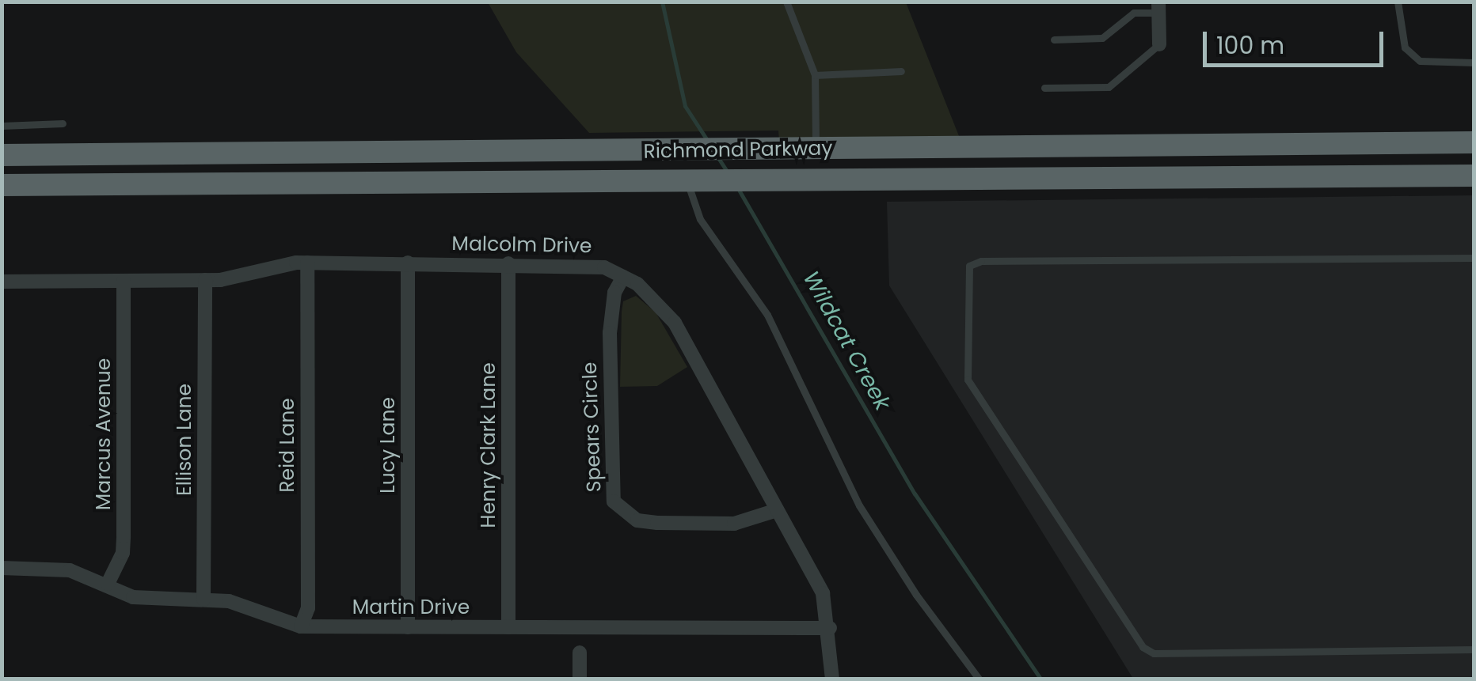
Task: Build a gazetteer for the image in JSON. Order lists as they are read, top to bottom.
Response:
{
  "streets": {
    "highway": ["Richmond Parkway"],
    "street": [
      "Malcolm Drive",
      "Spears Circle",
      "Marcus Avenue",
      "Ellison Lane",
      "Reid Lane",
      "Lucy Lane",
      "Henry Clark Lane",
      "Martin Drive"
    ]
  },
  "crossings": [
    ["Malcolm Drive", "Spears Circle"],
    ["Malcolm Drive", "Marcus Avenue"],
    ["Malcolm Drive", "Ellison Lane"],
    ["Malcolm Drive", "Reid Lane"],
    ["Malcolm Drive", "Lucy Lane"],
    ["Malcolm Drive", "Henry Clark Lane"],
    ["Malcolm Drive", "Martin Drive"],
    ["Marcus Avenue", "Martin Drive"],
    ["Ellison Lane", "Martin Drive"],
    ["Reid Lane", "Martin Drive"],
    ["Lucy Lane", "Martin Drive"],
    ["Henry Clark Lane", "Martin Drive"]
  ],
  "water": ["Wildcat Creek"],
  "scale_bar": "100 m"
}
